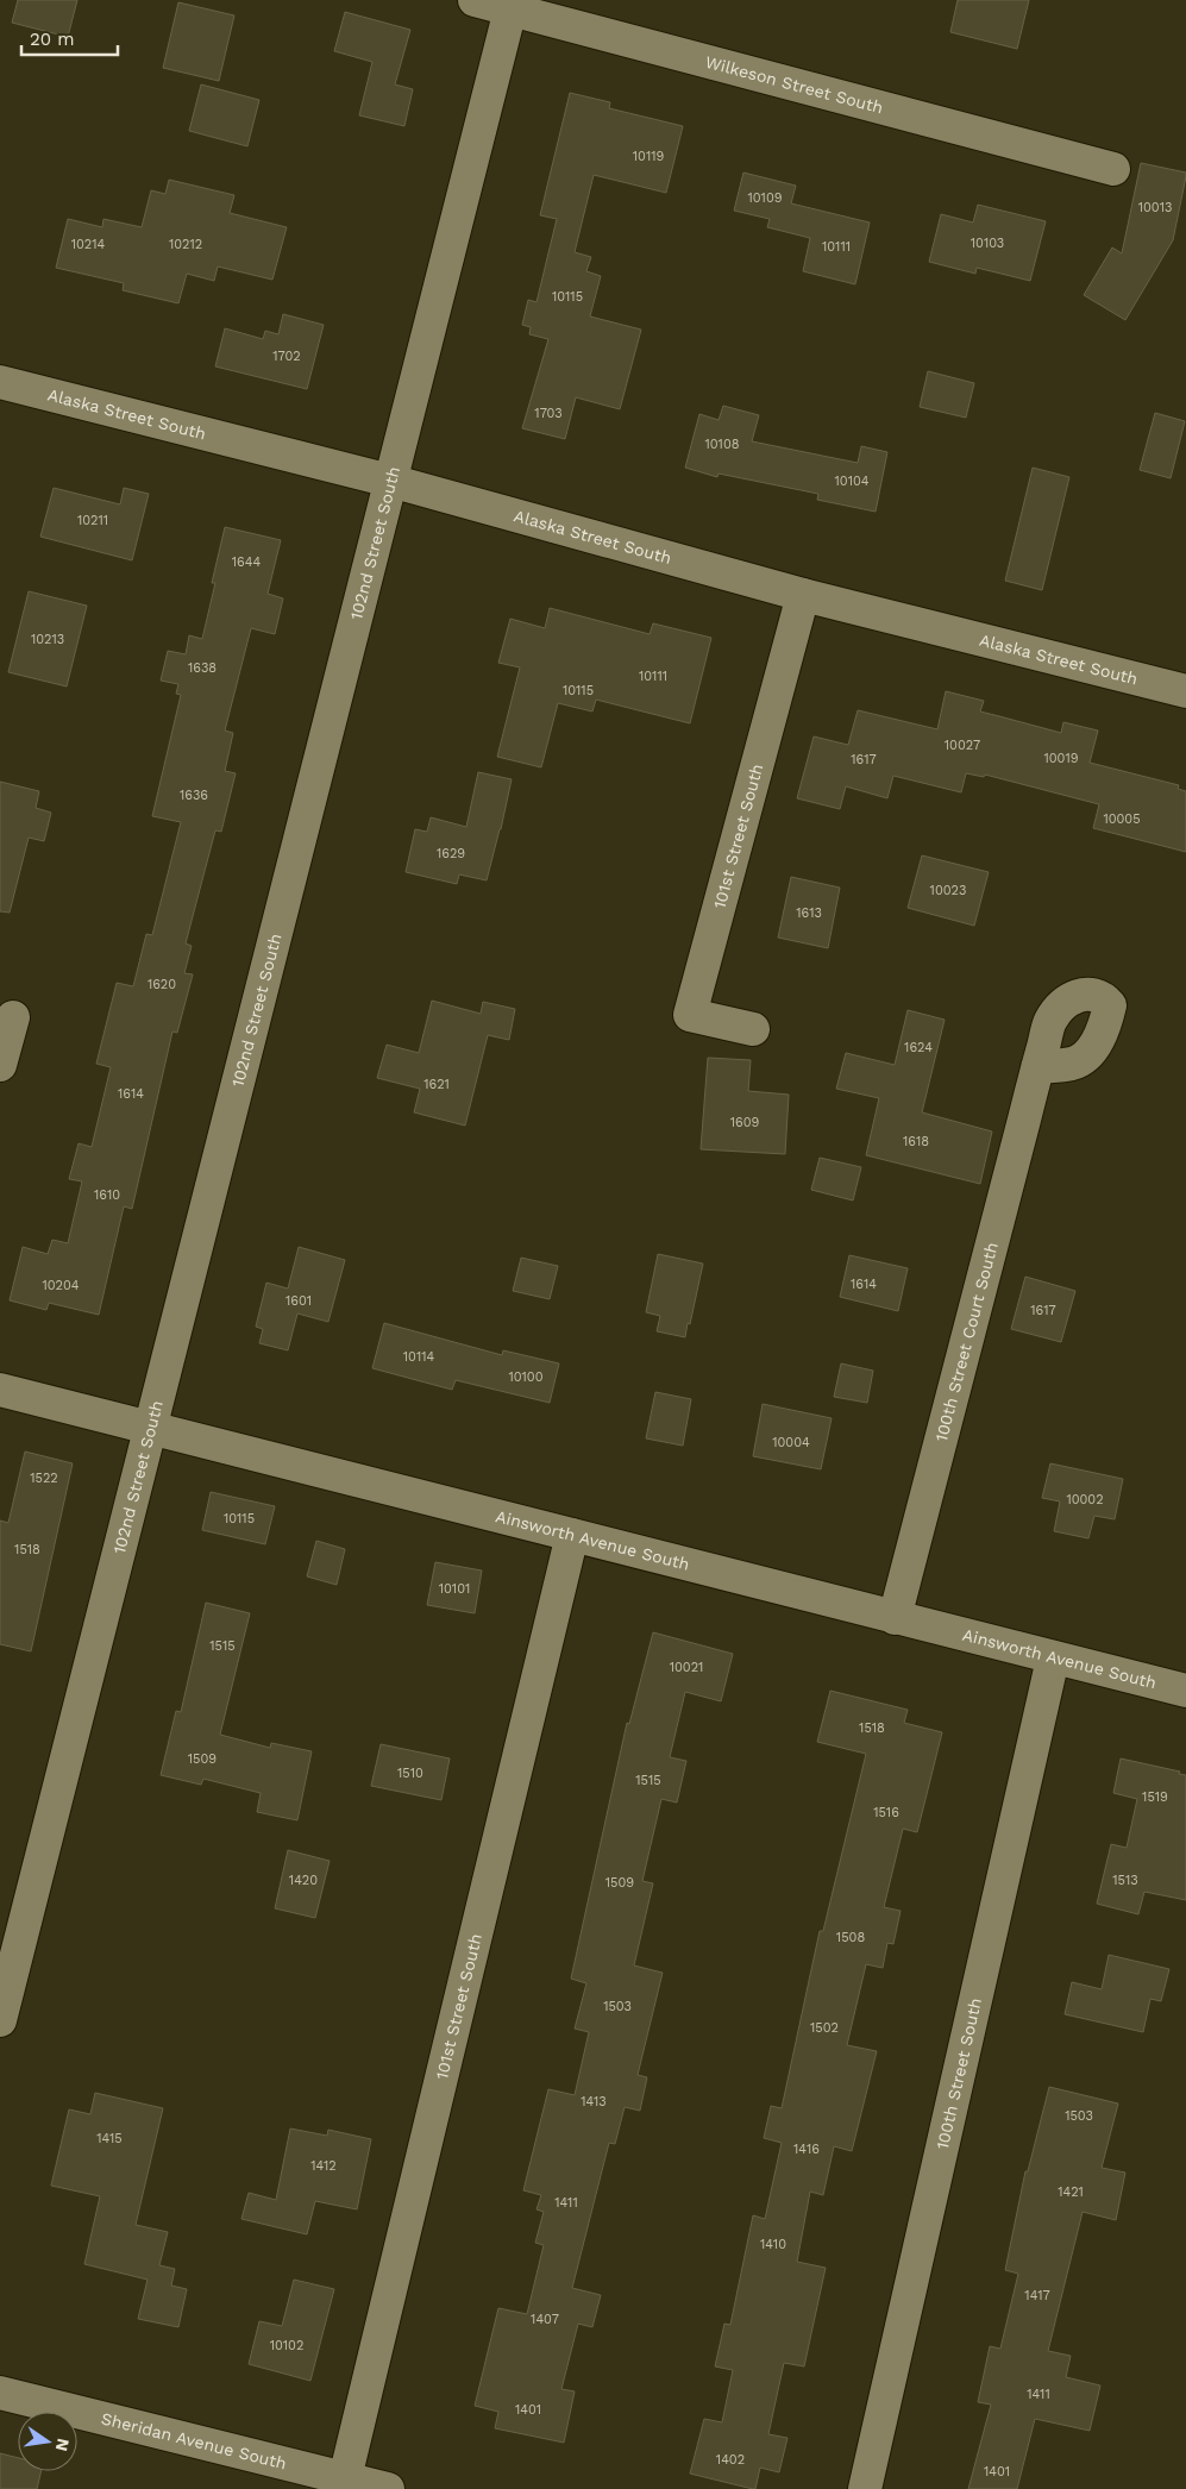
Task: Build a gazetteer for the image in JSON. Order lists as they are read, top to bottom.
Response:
{
  "streets": {
    "street": [
      "Wilkeson Street South",
      "Alaska Street South",
      "102nd Street South",
      "101st Street South",
      "100th Street Court South",
      "Ainsworth Avenue South",
      "100th Street South",
      "Sheridan Avenue South"
    ]
  },
  "crossings": [
    ["Wilkeson Street South", "102nd Street South"],
    ["Alaska Street South", "102nd Street South"],
    ["Alaska Street South", "101st Street South"],
    ["102nd Street South", "Ainsworth Avenue South"],
    ["101st Street South", "Ainsworth Avenue South"],
    ["101st Street South", "Sheridan Avenue South"],
    ["100th Street Court South", "Ainsworth Avenue South"],
    ["Ainsworth Avenue South", "100th Street South"]
  ],
  "house_numbers": [
    "10119",
    "10109",
    "10013",
    "10103",
    "10214",
    "10212",
    "10111",
    "10115",
    "1702",
    "1703",
    "10108",
    "10104",
    "10211",
    "1644",
    "10213",
    "1638",
    "10111",
    "10115",
    "10027",
    "10019",
    "1617",
    "1636",
    "10005",
    "1629",
    "10023",
    "1613",
    "1620",
    "1624",
    "1621",
    "1614",
    "1609",
    "1618",
    "1610",
    "1614",
    "10204",
    "1601",
    "1617",
    "10114",
    "10100",
    "10004",
    "1522",
    "10002",
    "10115",
    "1518",
    "10101",
    "1515",
    "10021",
    "1518",
    "1509",
    "1510",
    "1515",
    "1519",
    "1516",
    "1420",
    "1513",
    "1509",
    "1508",
    "1503",
    "1502",
    "1413",
    "1503",
    "1415",
    "1416",
    "1412",
    "1421",
    "1411",
    "1410",
    "1417",
    "1407",
    "10102",
    "1411",
    "1401",
    "1402",
    "1401"
  ],
  "scale_bar": "20 m",
  "north": "right"
}
